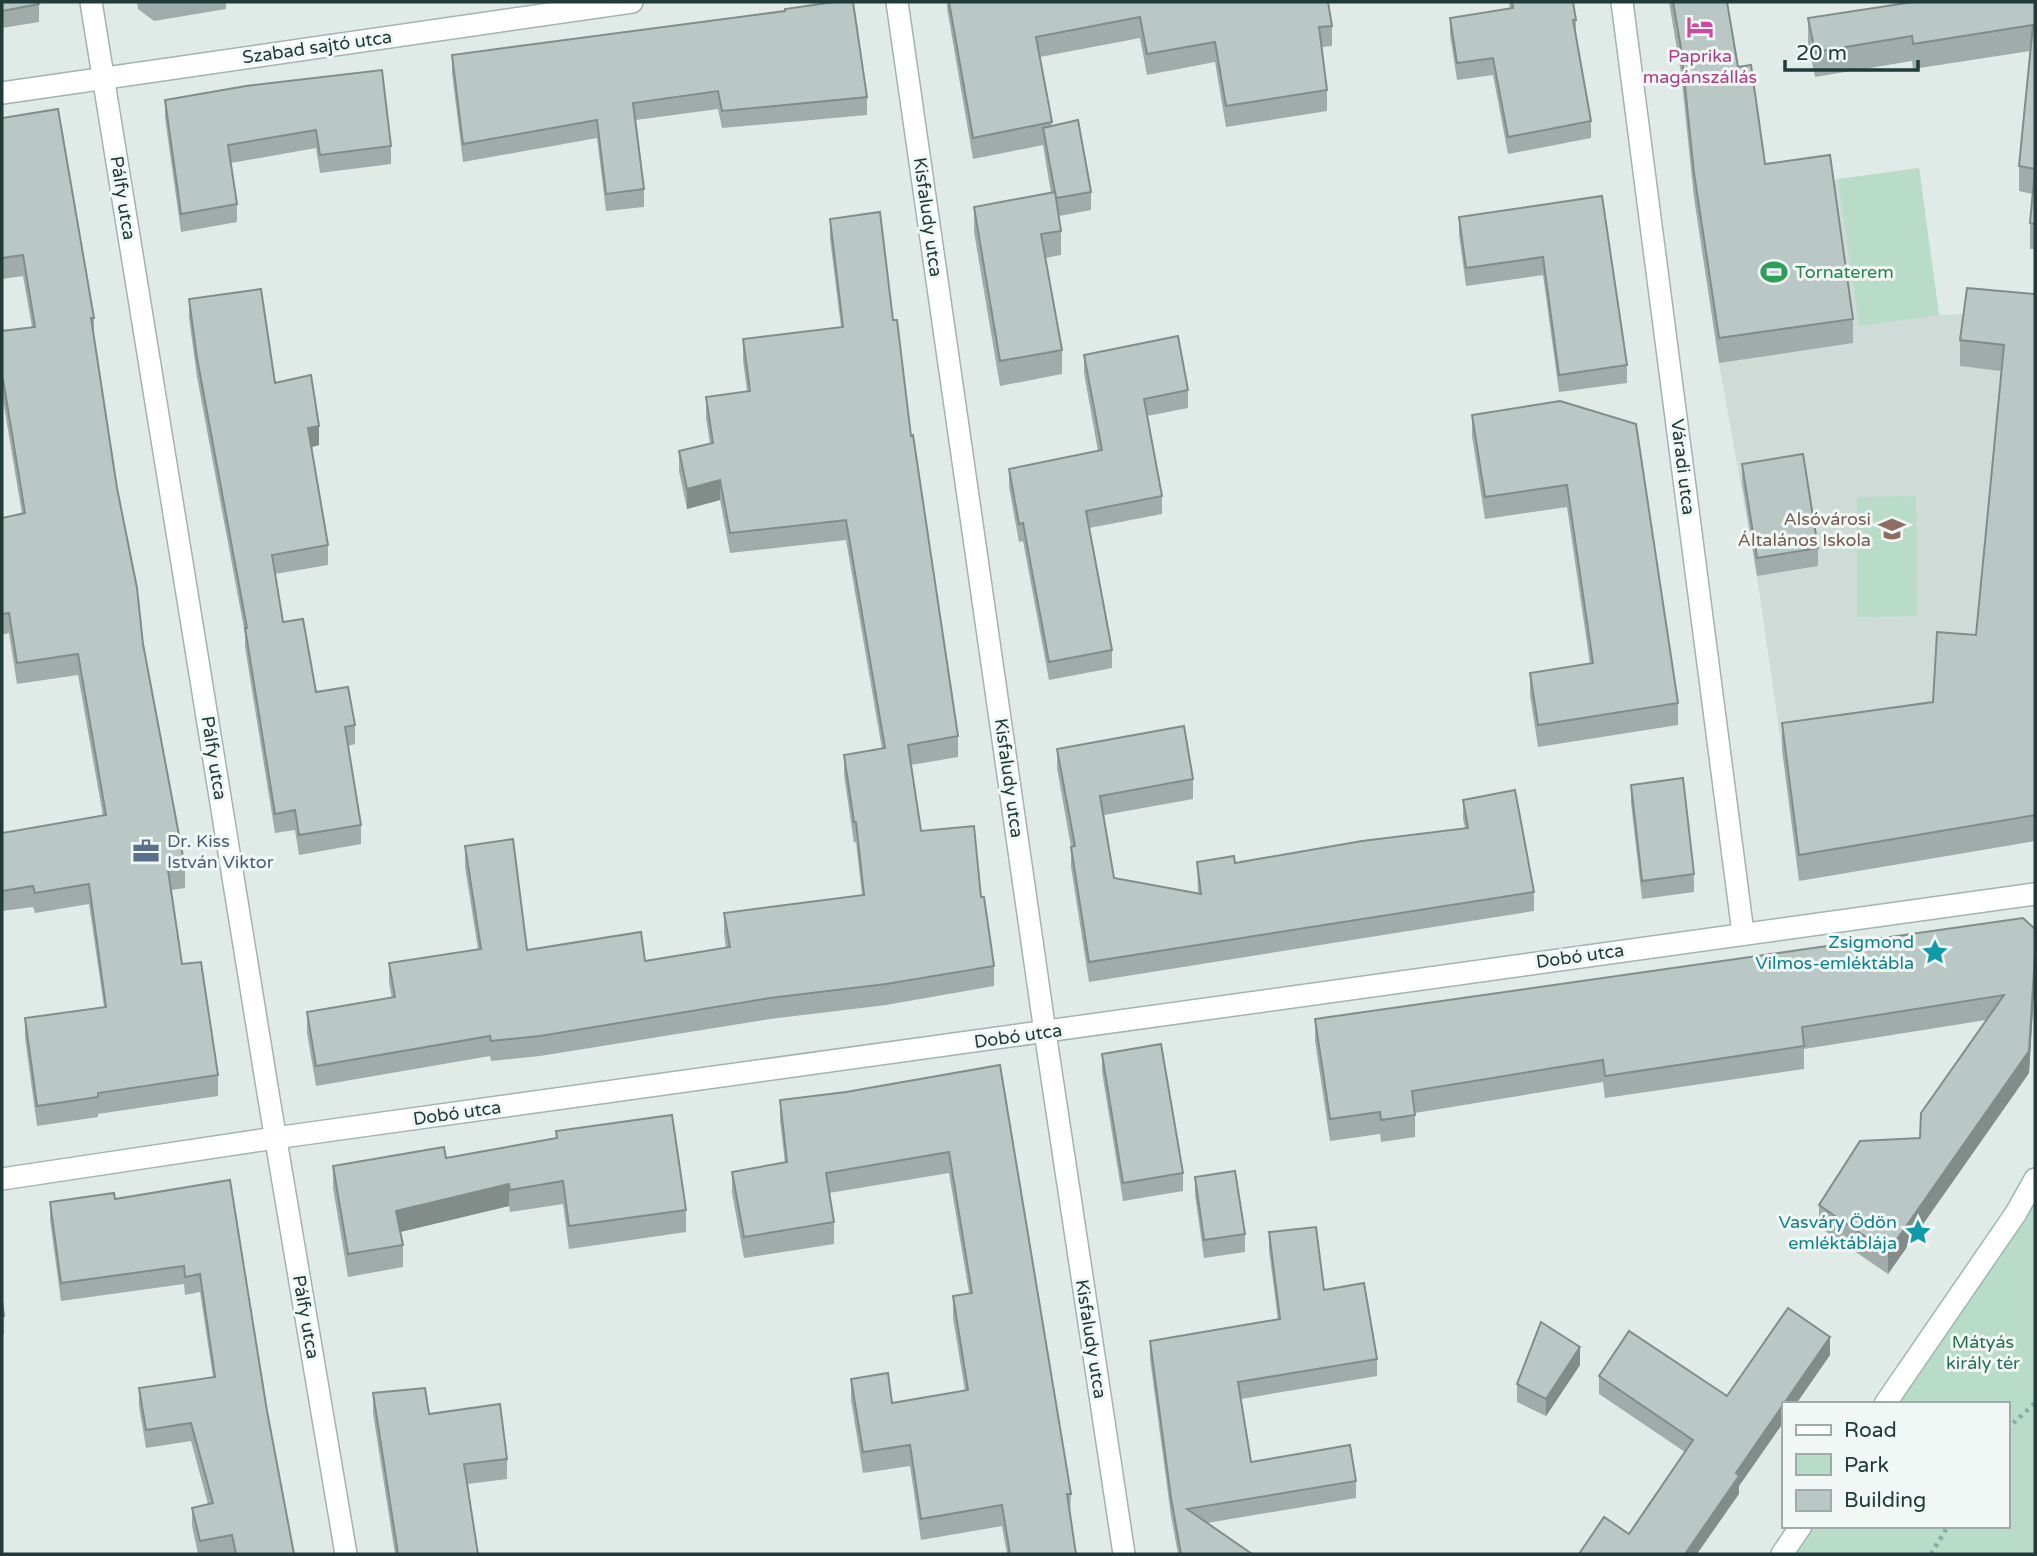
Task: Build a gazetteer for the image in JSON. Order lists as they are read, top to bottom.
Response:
{
  "streets": {
    "street": [
      "Szabad sajtó utca",
      "Pálfy utca",
      "Kisfaludy utca",
      "Váradi utca",
      "Dobó utca"
    ]
  },
  "crossings": [
    ["Szabad sajtó utca", "Pálfy utca"],
    ["Pálfy utca", "Dobó utca"],
    ["Kisfaludy utca", "Dobó utca"],
    ["Váradi utca", "Dobó utca"]
  ],
  "parks": ["Mátyás király tér"],
  "places": {
    "hotel": ["Paprika magánszállás"],
    "sports": ["Tornaterem"],
    "school or university": ["Alsóvárosi Általános Iskola"],
    "office": ["Dr. Kiss István Viktor"],
    "place": ["Zsigmond Vilmos-emléktábla", "Vasváry Ödön emléktáblája"]
  },
  "legend": ["Road", "Park", "Building"],
  "scale_bar": "20 m"
}
